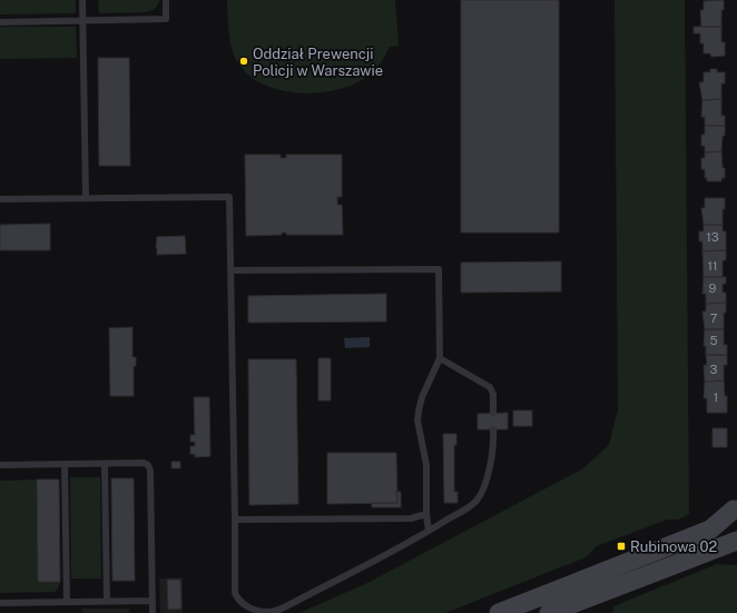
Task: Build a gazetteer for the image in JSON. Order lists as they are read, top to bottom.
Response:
{
  "places": {
    "other": ["Oddział Prewencji Policji w Warszawie"],
    "transit": ["Rubinowa 02"]
  },
  "house_numbers": [
    "13",
    "11",
    "9",
    "7",
    "5",
    "3",
    "1"
  ]
}
